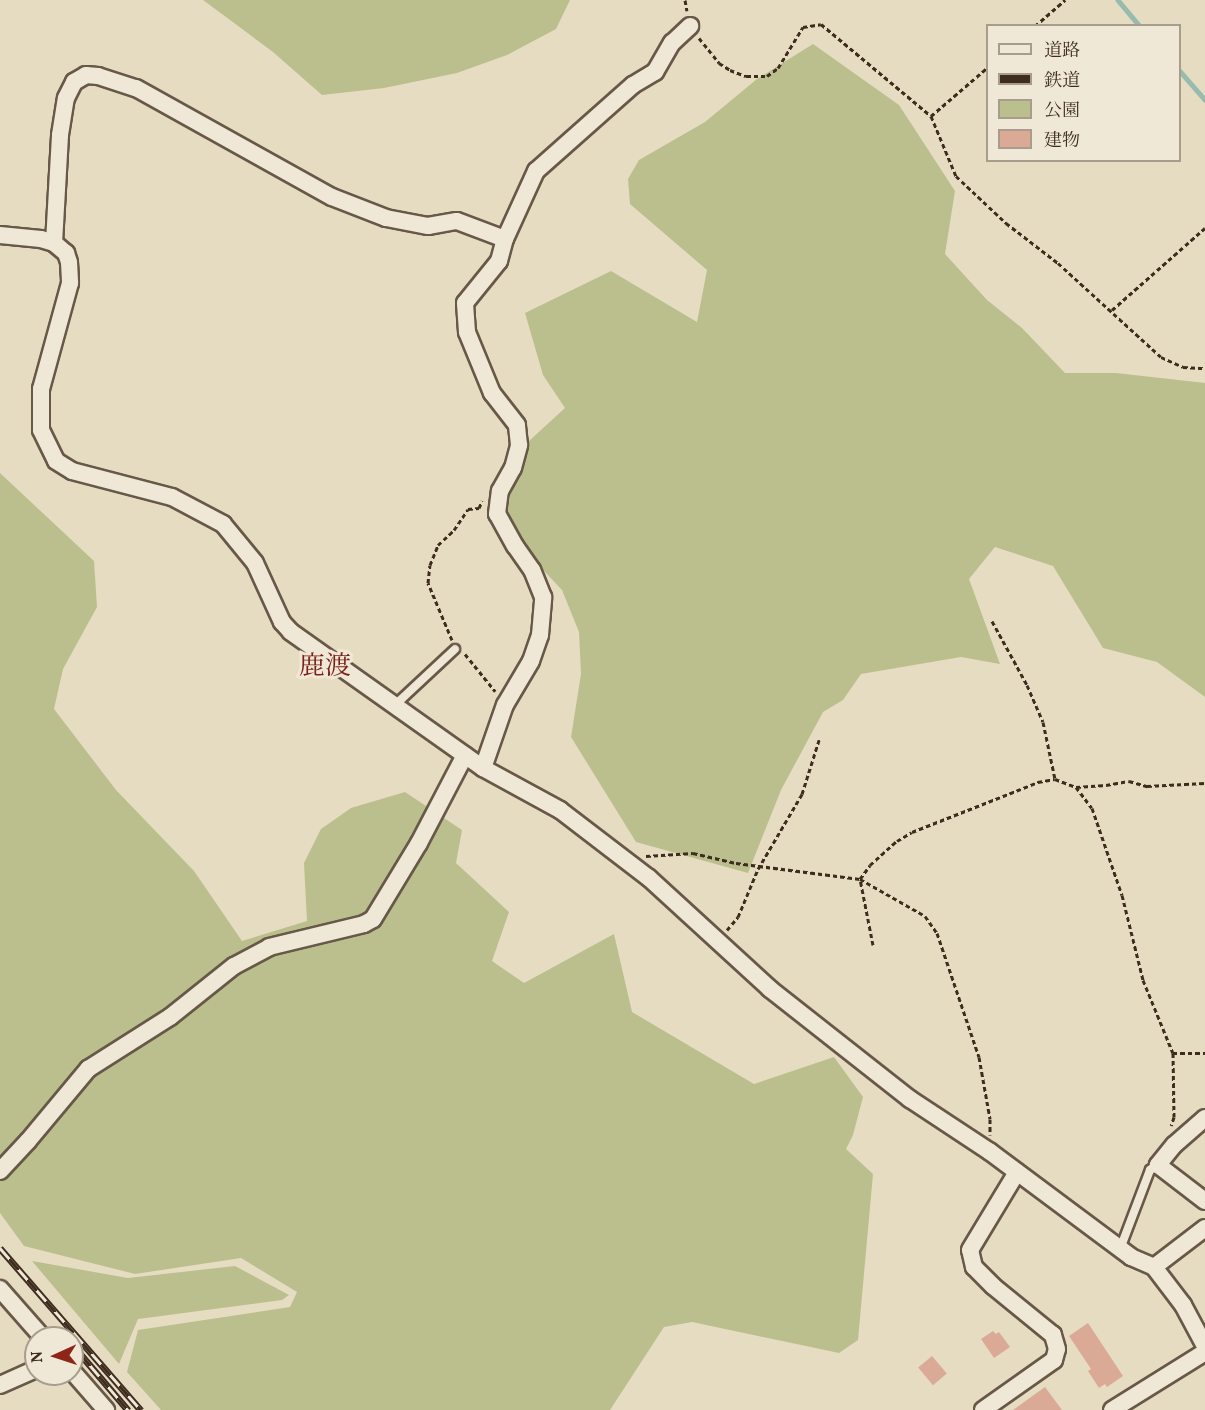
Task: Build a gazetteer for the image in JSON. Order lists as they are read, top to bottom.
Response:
{
  "districts": ["鹿渡"],
  "legend": [
    "道路",
    "鉄道",
    "公園",
    "建物"
  ],
  "north": "left"
}
